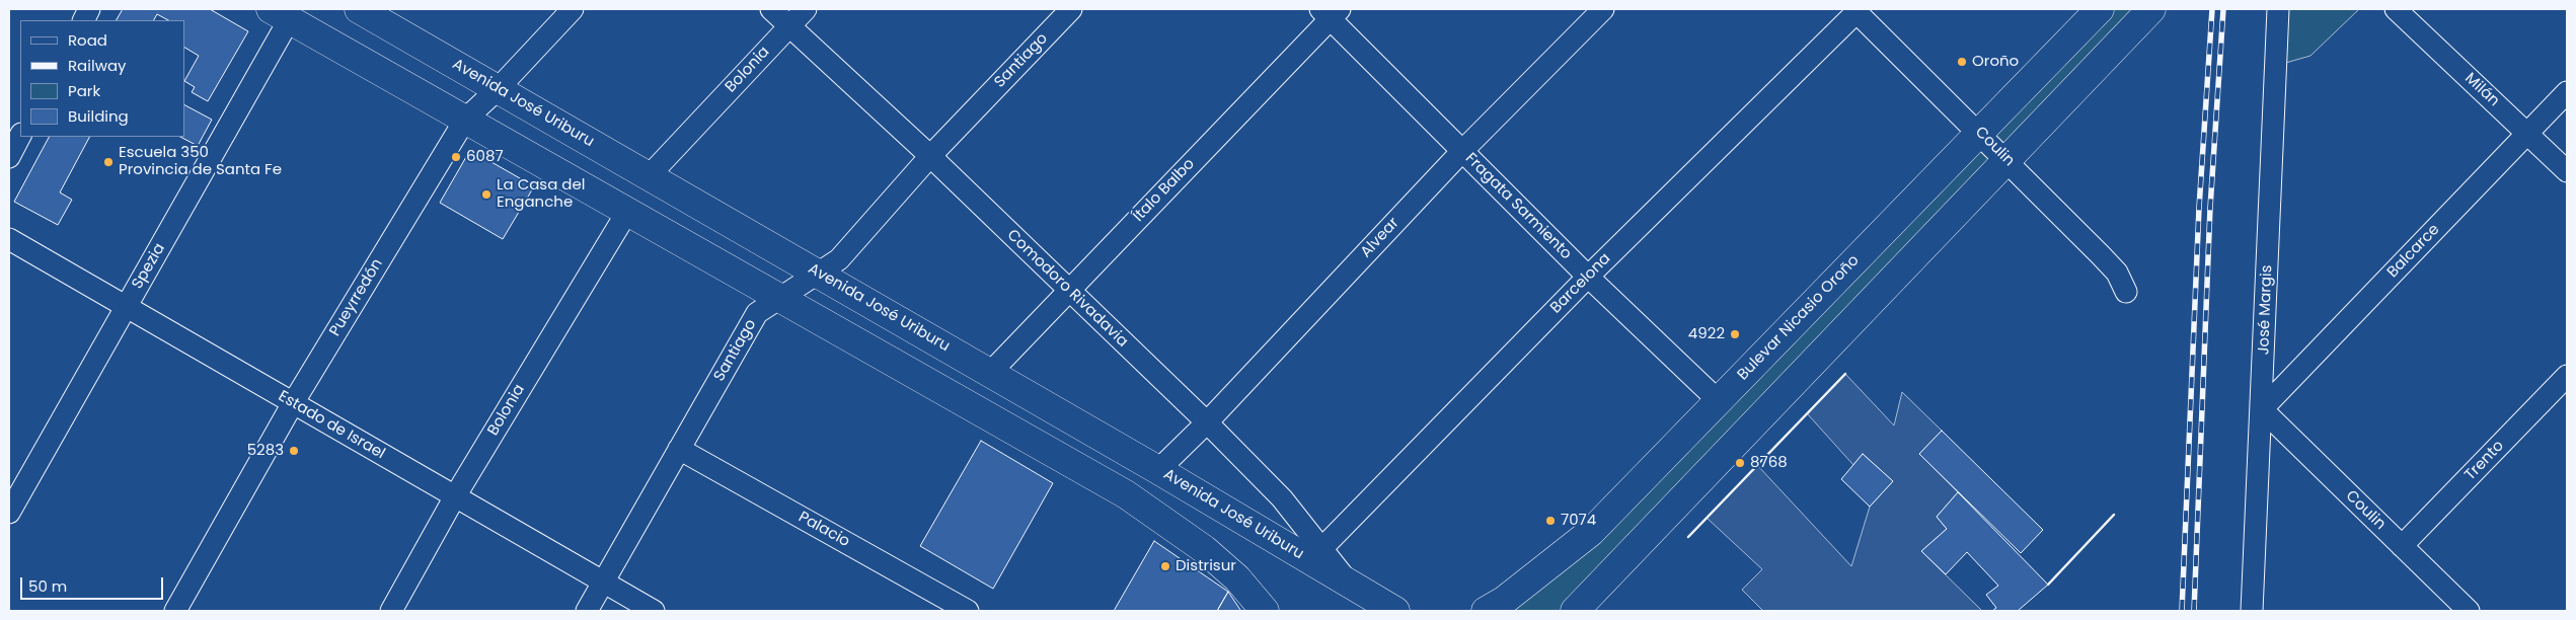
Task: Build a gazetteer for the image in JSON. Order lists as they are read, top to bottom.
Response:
{
  "streets": {
    "main road": ["Avenida José Uriburu", "Bulevar Nicasio Oroño"],
    "street": [
      "Santiago",
      "Bolonia",
      "Milán",
      "Coulin",
      "Ítalo Balbo",
      "Fragata Sarmiento",
      "Alvear",
      "Balcarce",
      "Spezia",
      "Barcelona",
      "Comodoro Rivadavia",
      "Pueyrredón",
      "José Margis",
      "Estado de Israel",
      "Trento",
      "Palacio"
    ]
  },
  "crossings": [
    ["Santiago", "Avenida José Uriburu"],
    ["Santiago", "Comodoro Rivadavia"],
    ["Santiago", "Estado de Israel"],
    ["Santiago", "Palacio"],
    ["Bolonia", "Avenida José Uriburu"],
    ["Bolonia", "Comodoro Rivadavia"],
    ["Bolonia", "Estado de Israel"],
    ["Milán", "Balcarce"],
    ["Avenida José Uriburu", "Ítalo Balbo"],
    ["Avenida José Uriburu", "Alvear"],
    ["Avenida José Uriburu", "Barcelona"],
    ["Avenida José Uriburu", "Comodoro Rivadavia"],
    ["Avenida José Uriburu", "Pueyrredón"],
    ["Coulin", "Balcarce"],
    ["Coulin", "Barcelona"],
    ["Coulin", "José Margis"],
    ["Coulin", "Bulevar Nicasio Oroño"],
    ["Coulin", "Trento"],
    ["Ítalo Balbo", "Fragata Sarmiento"],
    ["Ítalo Balbo", "Comodoro Rivadavia"],
    ["Fragata Sarmiento", "Alvear"],
    ["Fragata Sarmiento", "Barcelona"],
    ["Fragata Sarmiento", "Bulevar Nicasio Oroño"],
    ["Alvear", "Comodoro Rivadavia"],
    ["Balcarce", "José Margis"],
    ["Spezia", "Estado de Israel"],
    ["Barcelona", "Comodoro Rivadavia"],
    ["Pueyrredón", "Estado de Israel"]
  ],
  "places": [
    "Oroño",
    "6087",
    "Escuela 350 Provincia de Santa Fe",
    "La Casa del Enganche",
    "4922",
    "5283",
    "8768",
    "7074",
    "Distrisur"
  ],
  "legend": [
    "Road",
    "Railway",
    "Park",
    "Building"
  ],
  "scale_bar": "50 m"
}
